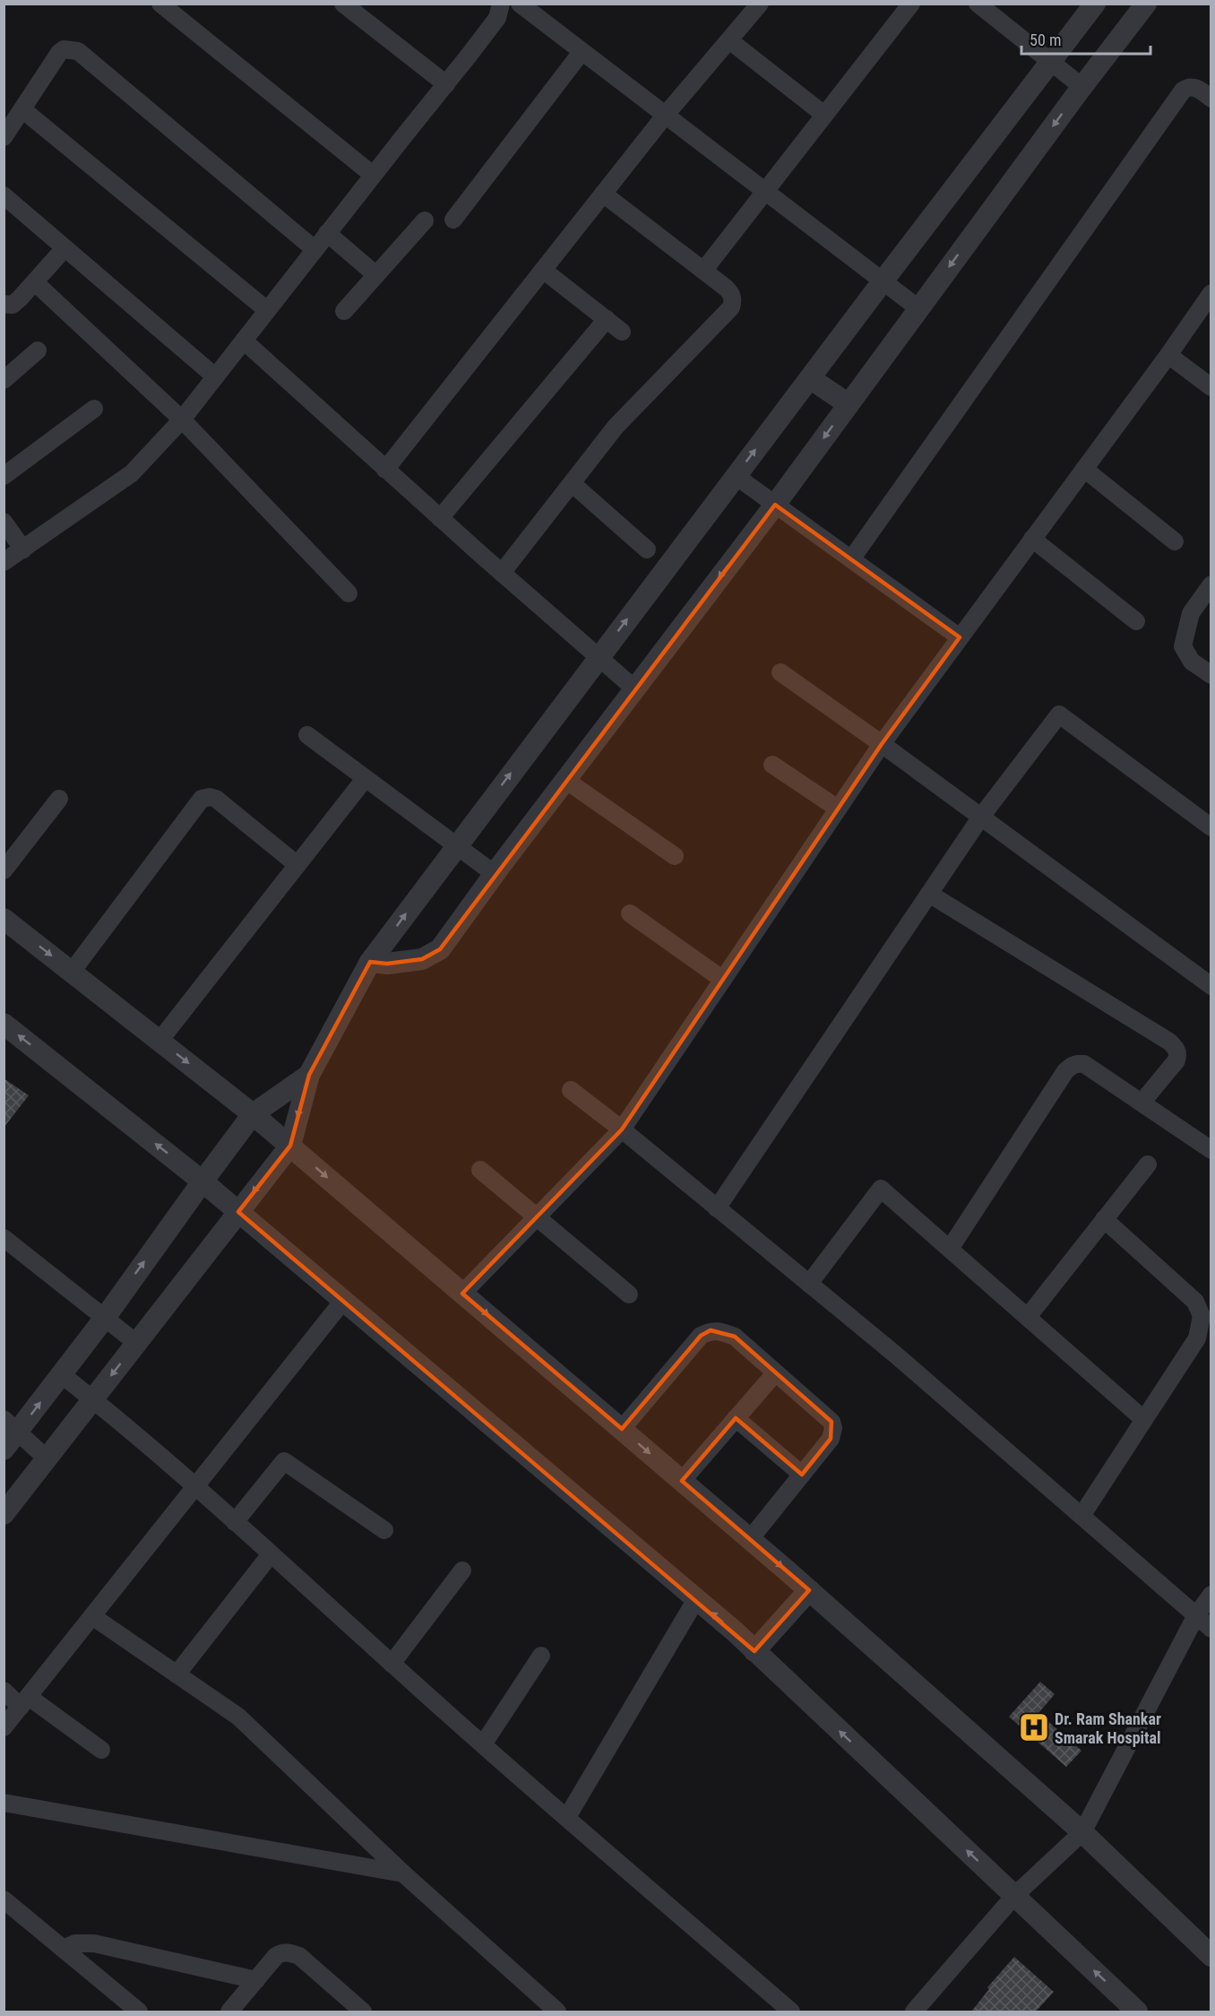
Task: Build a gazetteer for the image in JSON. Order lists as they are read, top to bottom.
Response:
{
  "places": {
    "hospital": ["Dr. Ram Shankar Smarak Hospital"]
  },
  "scale_bar": "50 m"
}
